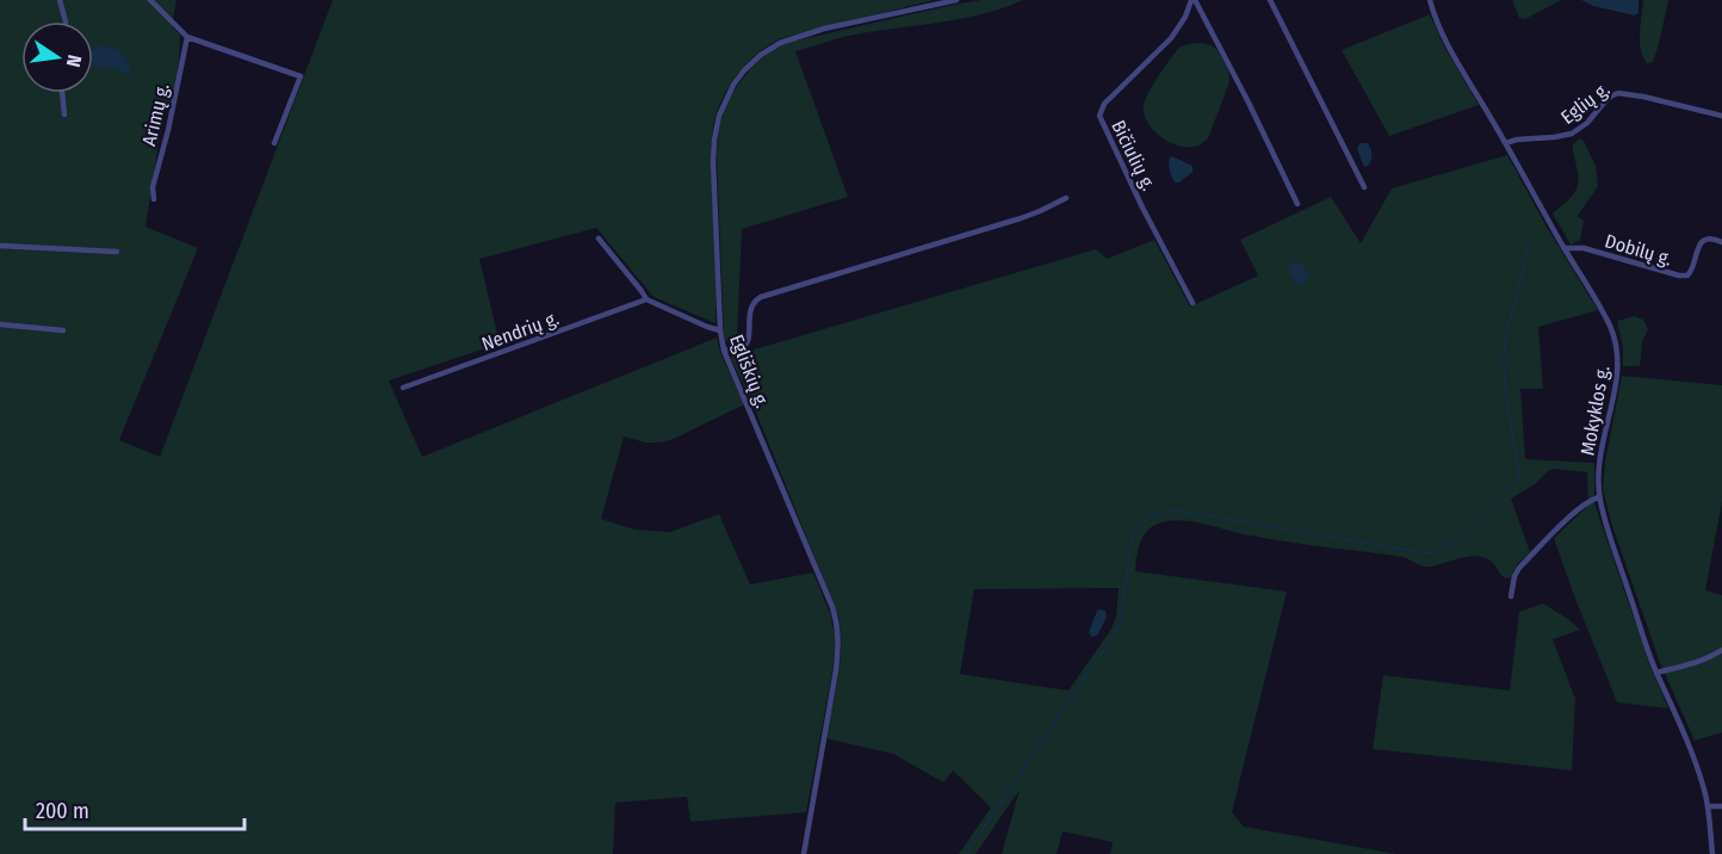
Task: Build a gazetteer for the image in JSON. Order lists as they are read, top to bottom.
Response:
{
  "streets": {
    "street": [
      "Eglių g.",
      "Arimų g.",
      "Bičiulių g.",
      "Dobilų g.",
      "Nendrių g.",
      "Egliškių g.",
      "Mokyklos g."
    ]
  },
  "crossings": [
    ["Eglių g.", "Mokyklos g."],
    ["Dobilų g.", "Mokyklos g."]
  ],
  "scale_bar": "200 m",
  "north": "right"
}
